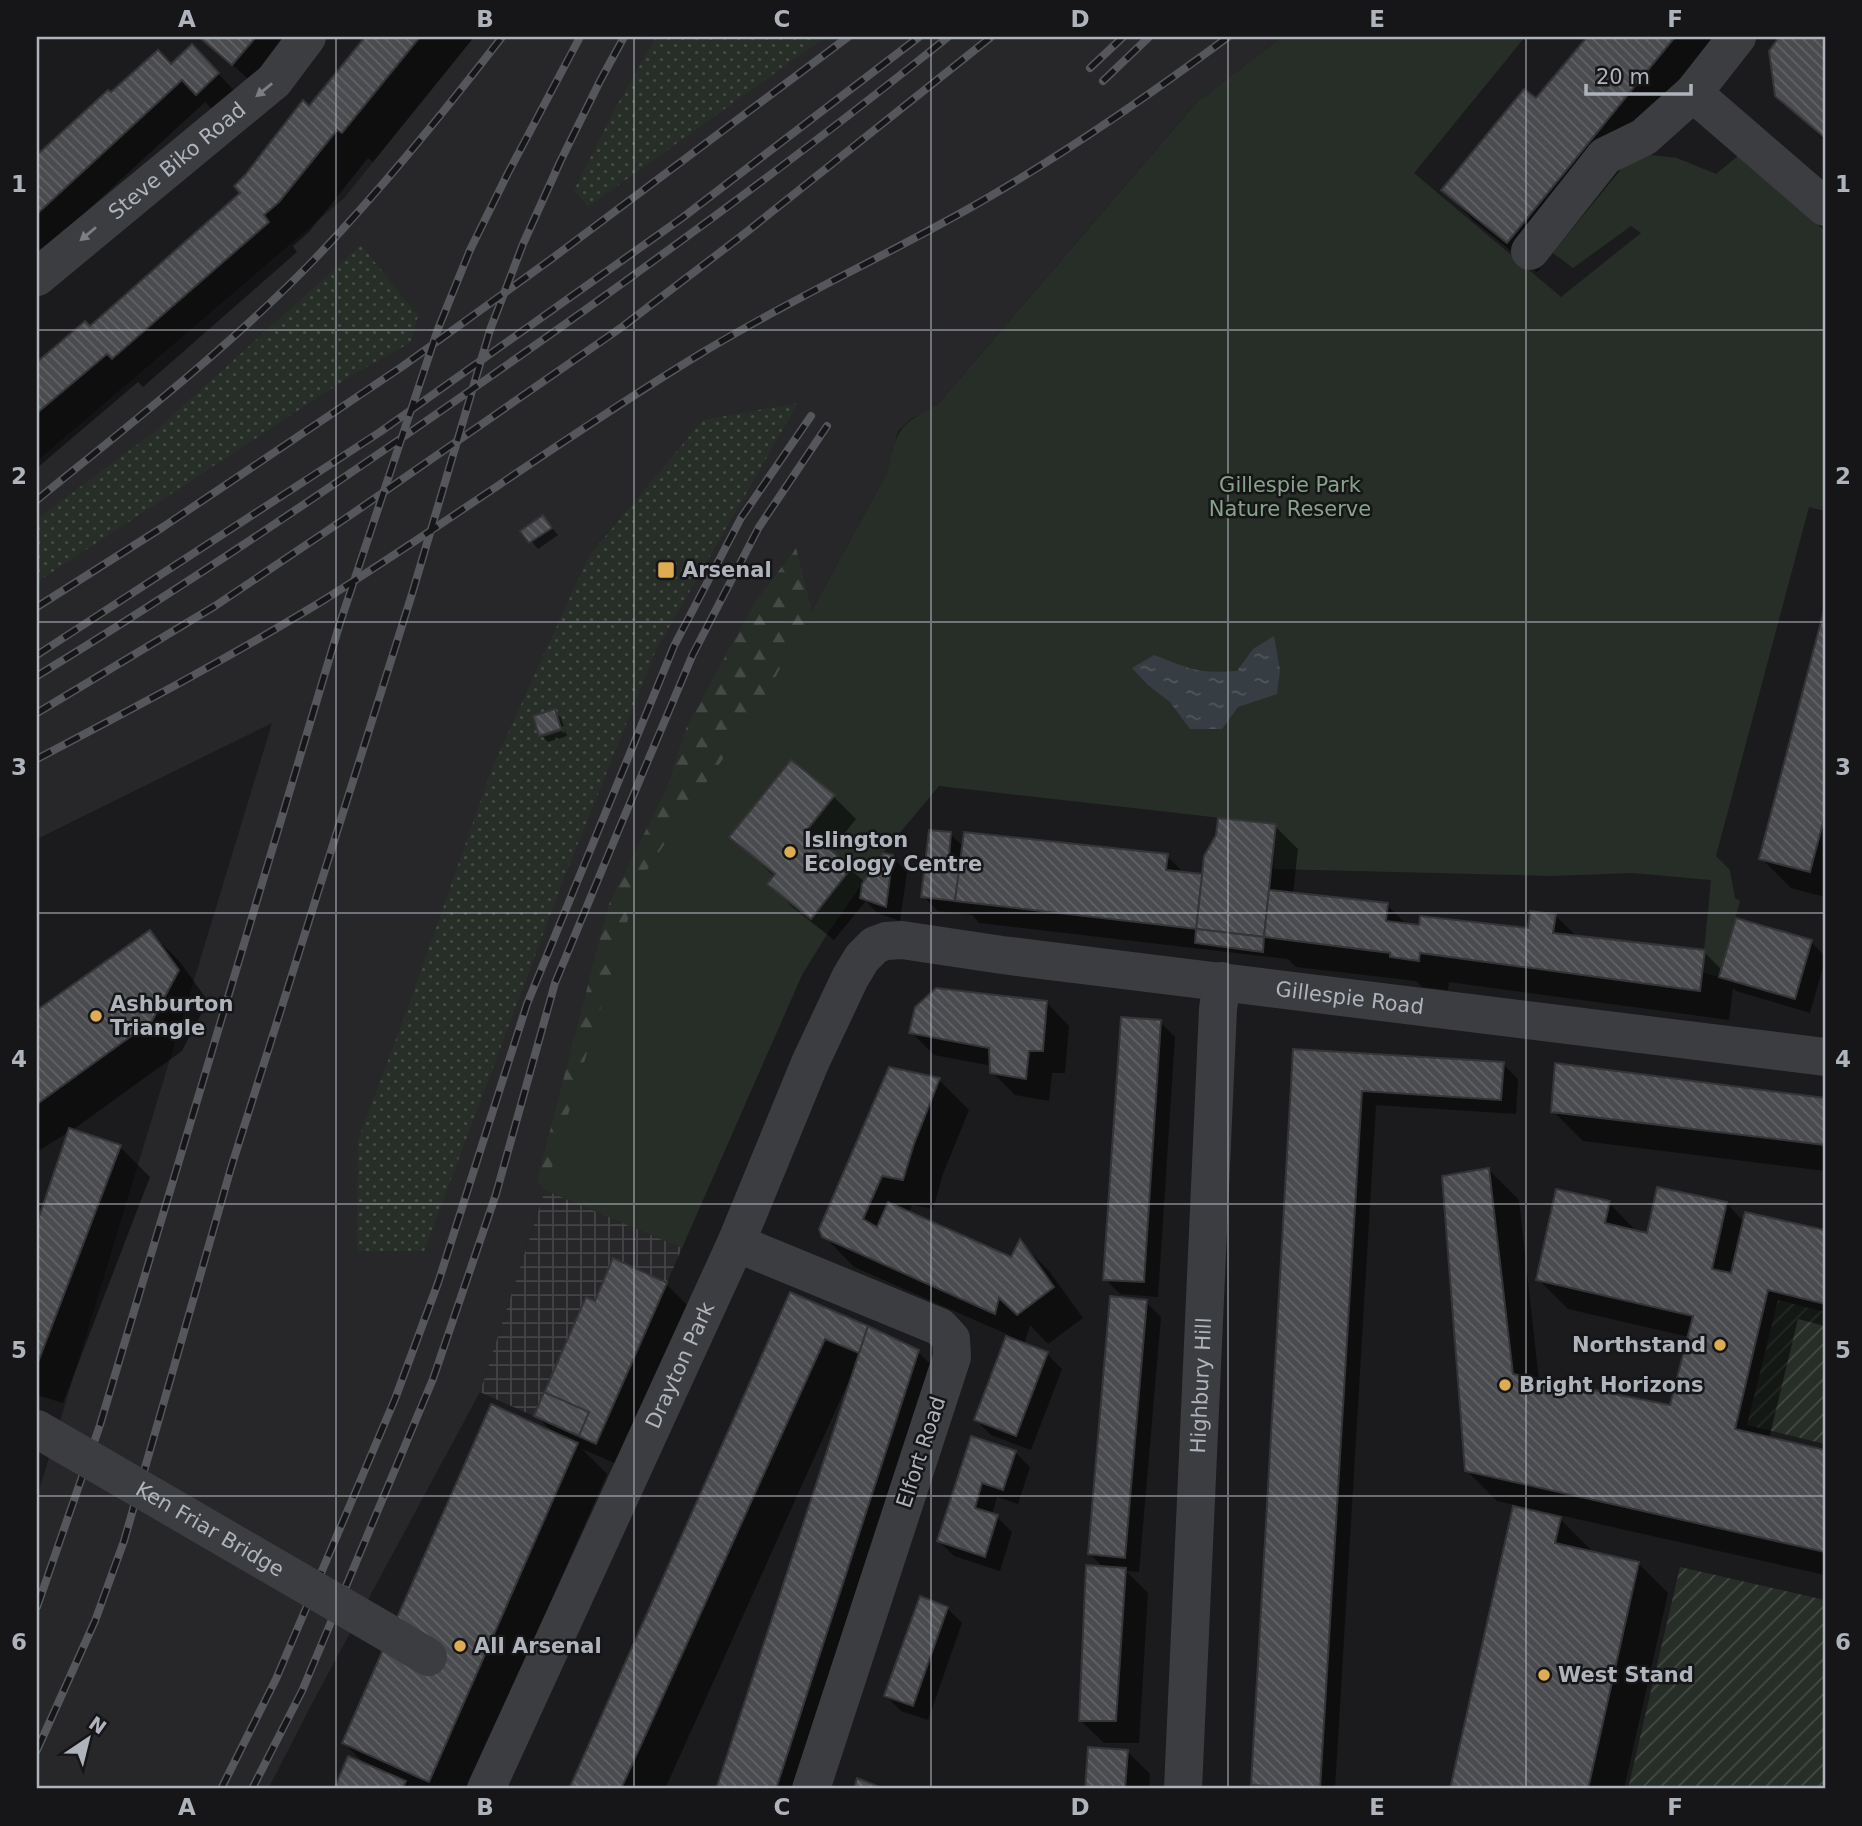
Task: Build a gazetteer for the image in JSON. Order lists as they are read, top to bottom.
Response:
{
  "streets": {
    "street": [
      "Steve Biko Road",
      "Gillespie Road",
      "Drayton Park",
      "Highbury Hill",
      "Elfort Road",
      "Ken Friar Bridge"
    ]
  },
  "crossings": [
    ["Gillespie Road", "Drayton Park"],
    ["Gillespie Road", "Highbury Hill"],
    ["Drayton Park", "Elfort Road"]
  ],
  "one_way": ["Steve Biko Road"],
  "parks": ["Gillespie Park Nature Reserve"],
  "places": {
    "transit": ["Arsenal"],
    "other": [
      "Islington Ecology Centre",
      "Ashburton Triangle",
      "Northstand",
      "Bright Horizons",
      "All Arsenal",
      "West Stand"
    ]
  },
  "scale_bar": "20 m",
  "north": "top right",
  "grid": {
    "columns": [
      "A",
      "B",
      "C",
      "D",
      "E",
      "F"
    ],
    "rows": [
      "1",
      "2",
      "3",
      "4",
      "5",
      "6"
    ]
  }
}
